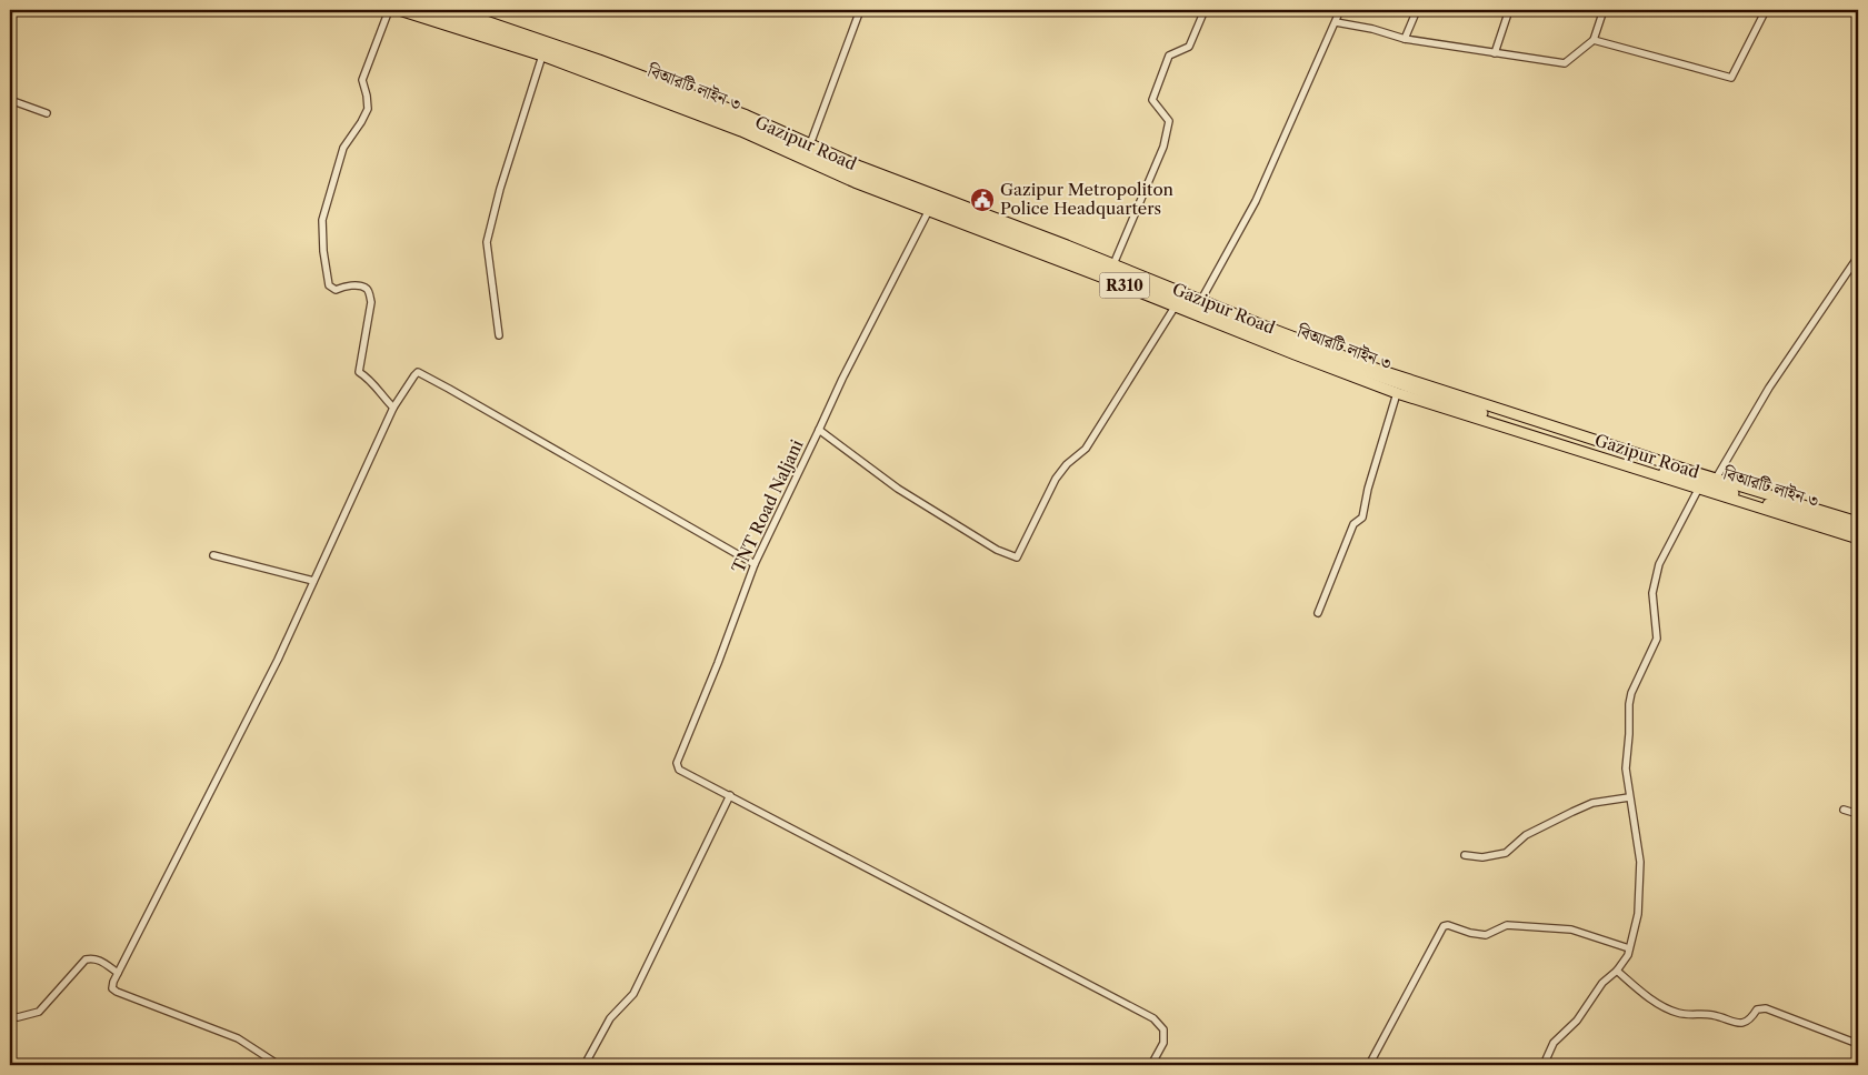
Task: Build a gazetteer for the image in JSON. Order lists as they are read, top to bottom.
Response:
{
  "streets": {
    "main road": ["বিআরটি লাইন ৩", "Gazipur Road", "R310"],
    "street": ["TNT Road Naljani"]
  },
  "crossings": [
    ["Gazipur Road", "TNT Road Naljani"]
  ],
  "places": {
    "public building": ["Gazipur Metropoliton Police Headquarters"]
  }
}
